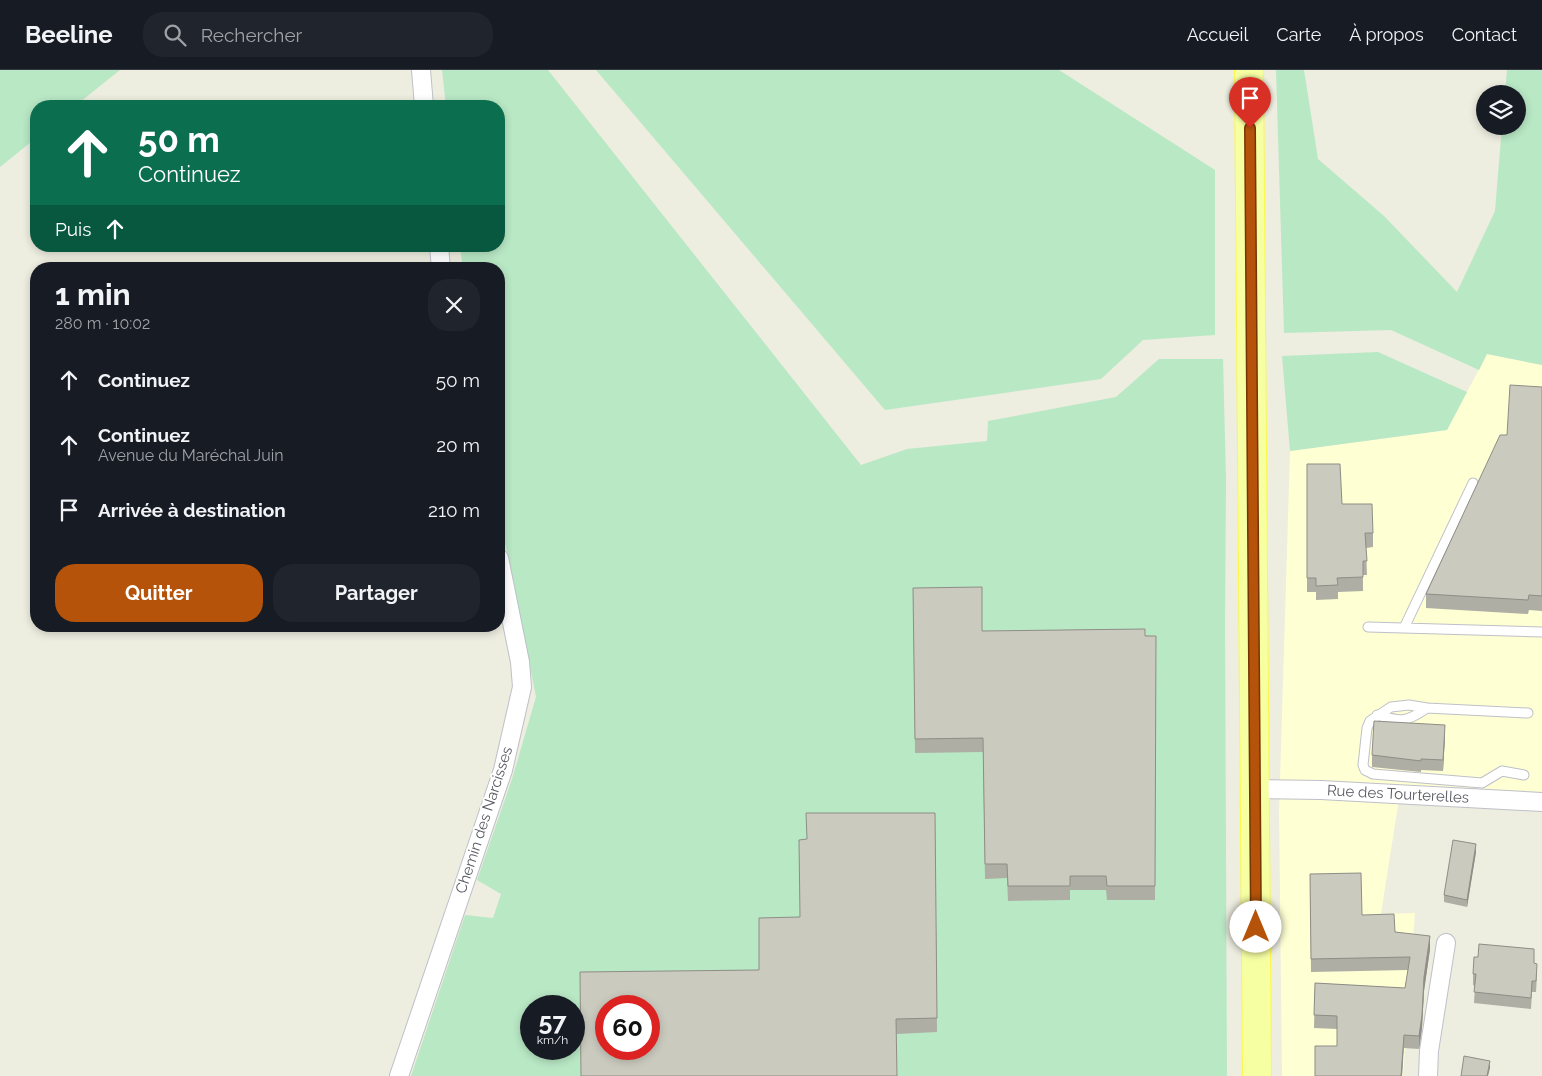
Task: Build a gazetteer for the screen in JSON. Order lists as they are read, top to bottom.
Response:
{
  "streets": {
    "street": ["Rue des Tourterelles", "Chemin des Narcisses"]
  },
  "page": {
    "header": "Beeline",
    "search": "Rechercher",
    "nav": [
      "Accueil",
      "Carte",
      "À propos",
      "Contact"
    ],
    "turn": ["50 m", "Continuez"],
    "then": "Puis",
    "heading": ["1 min", "280 m · 10:02"],
    "list": [
      {
        "name": "Continuez",
        "value": "50 m"
      },
      {
        "name": "Continuez",
        "note": "Avenue du Maréchal Juin",
        "value": "20 m"
      },
      {
        "name": "Arrivée à destination",
        "value": "210 m"
      }
    ],
    "buttons": ["Quitter", "Partager"],
    "speed": "57 km/h",
    "limit": "60"
  }
}
